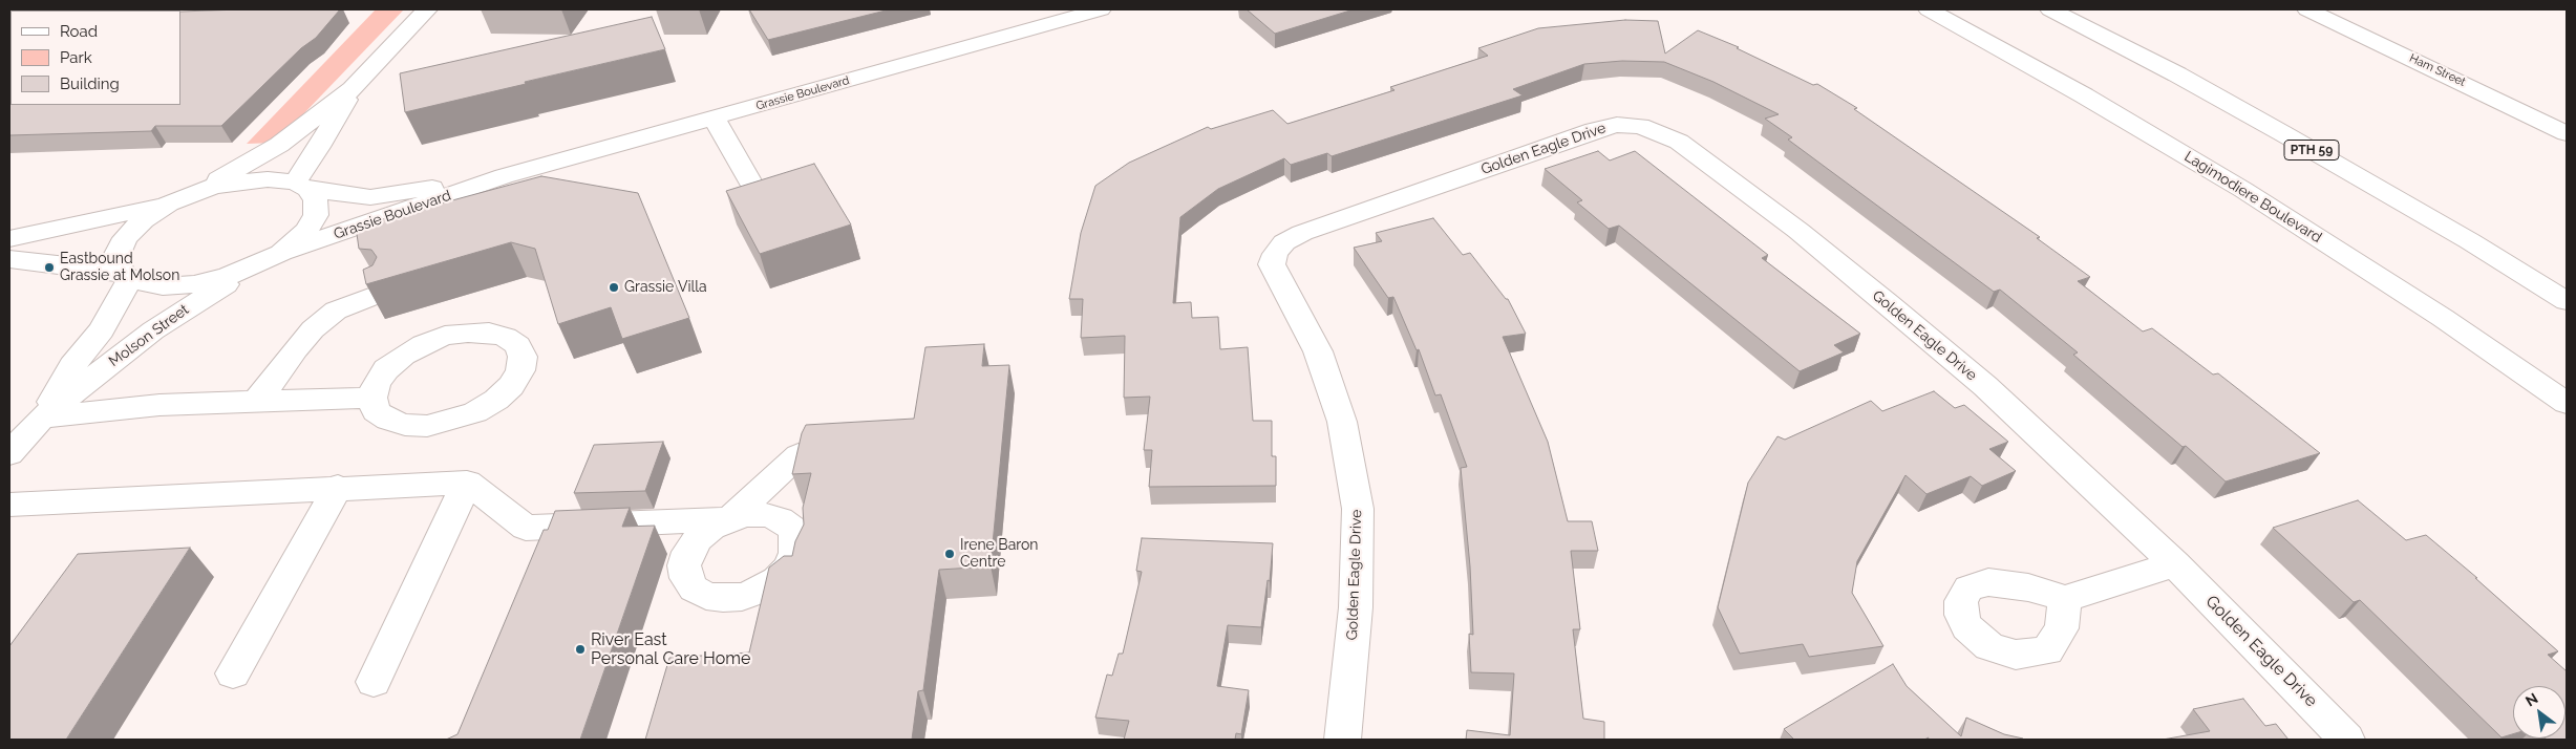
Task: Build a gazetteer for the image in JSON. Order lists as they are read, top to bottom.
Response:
{
  "streets": {
    "street": [
      "Ham Street",
      "Grassie Boulevard",
      "Golden Eagle Drive",
      "PTH 59",
      "Lagimodiere Boulevard",
      "Molson Street"
    ]
  },
  "crossings": [
    ["Grassie Boulevard", "Molson Street"]
  ],
  "places": [
    "Eastbound Grassie at Molson",
    "Grassie Villa",
    "Irene Baron Centre",
    "River East Personal Care Home"
  ],
  "legend": ["Road", "Park", "Building"],
  "north": "top left"
}
